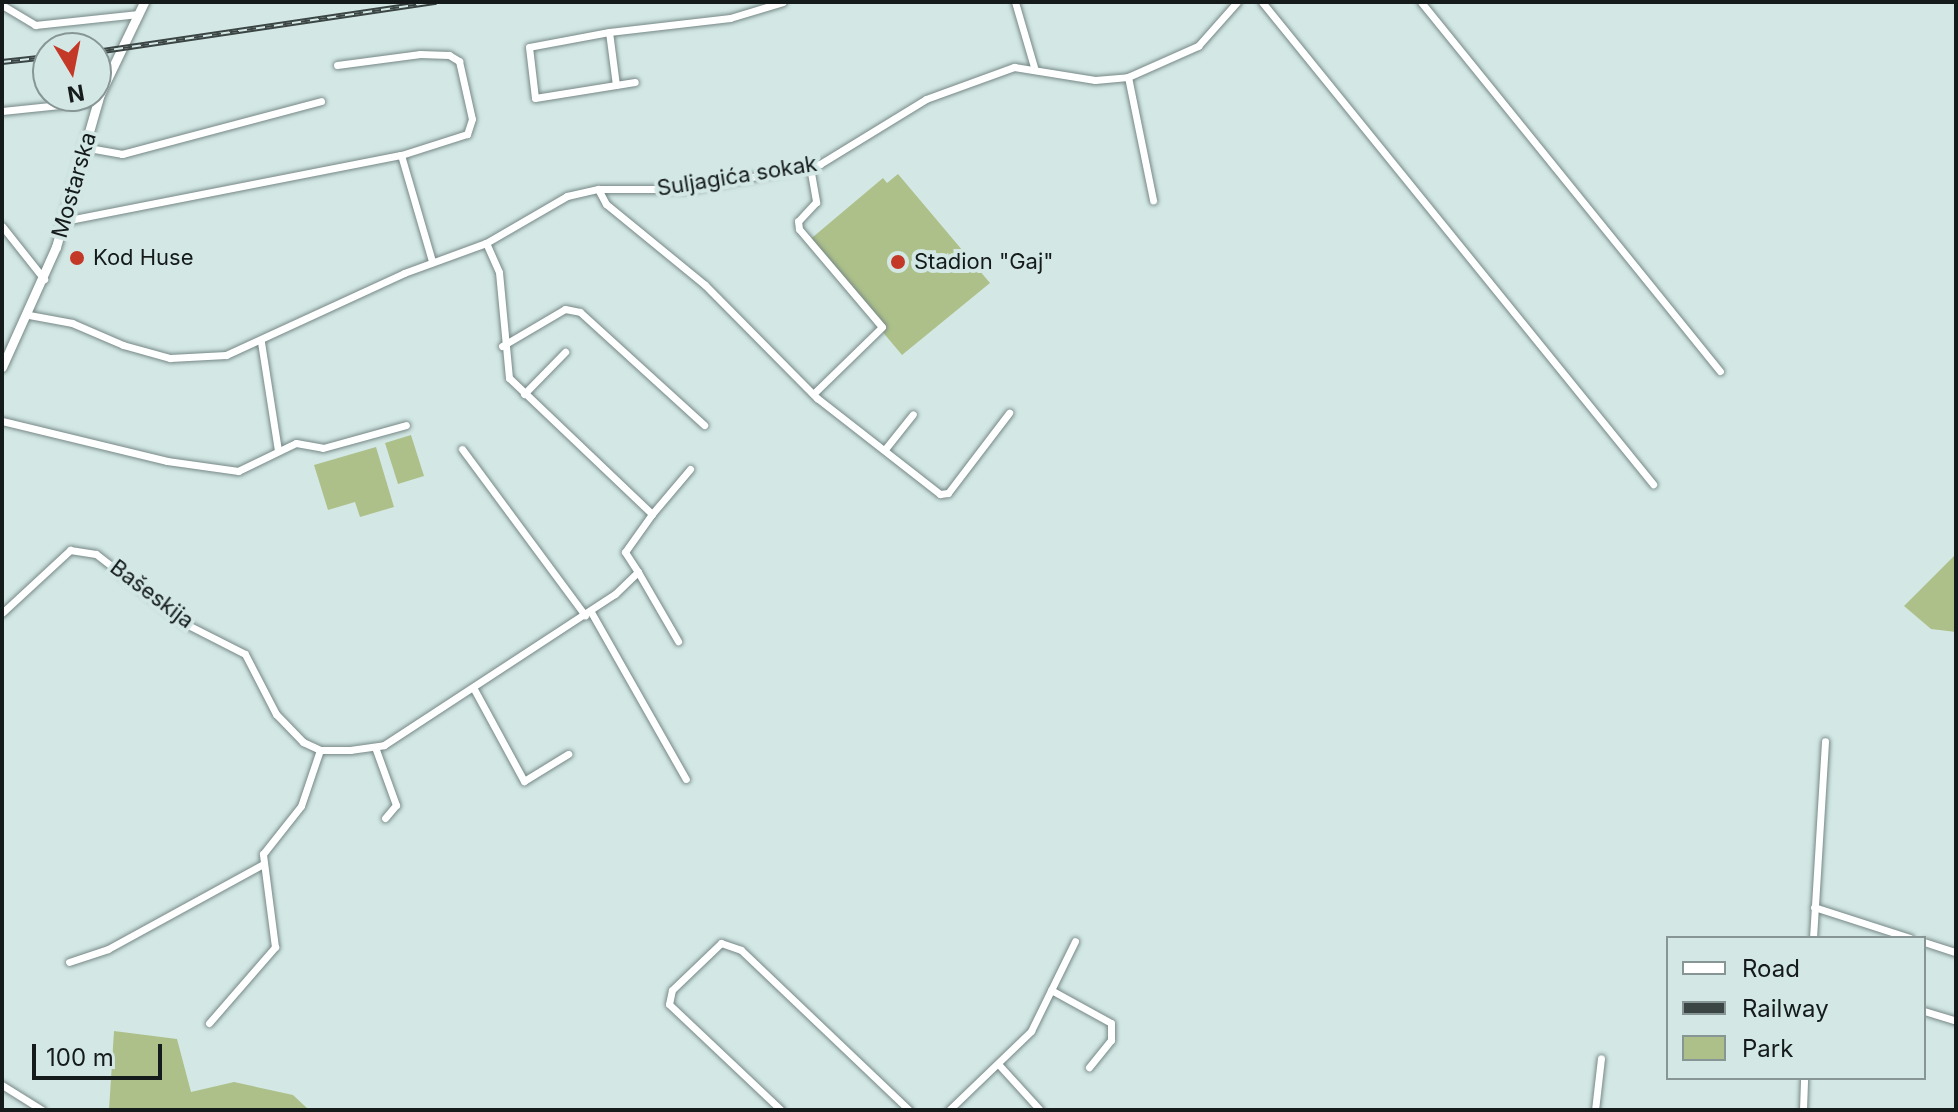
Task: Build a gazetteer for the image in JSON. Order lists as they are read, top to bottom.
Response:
{
  "streets": {
    "main road": ["Mostarska"],
    "street": ["Suljagića sokak", "Bašeskija"]
  },
  "crossings": [
    ["Suljagića sokak", "Mostarska"]
  ],
  "places": ["Kod Huse", "Stadion \"Gaj\""],
  "legend": ["Road", "Railway", "Park"],
  "scale_bar": "100 m",
  "north": "bottom"
}
